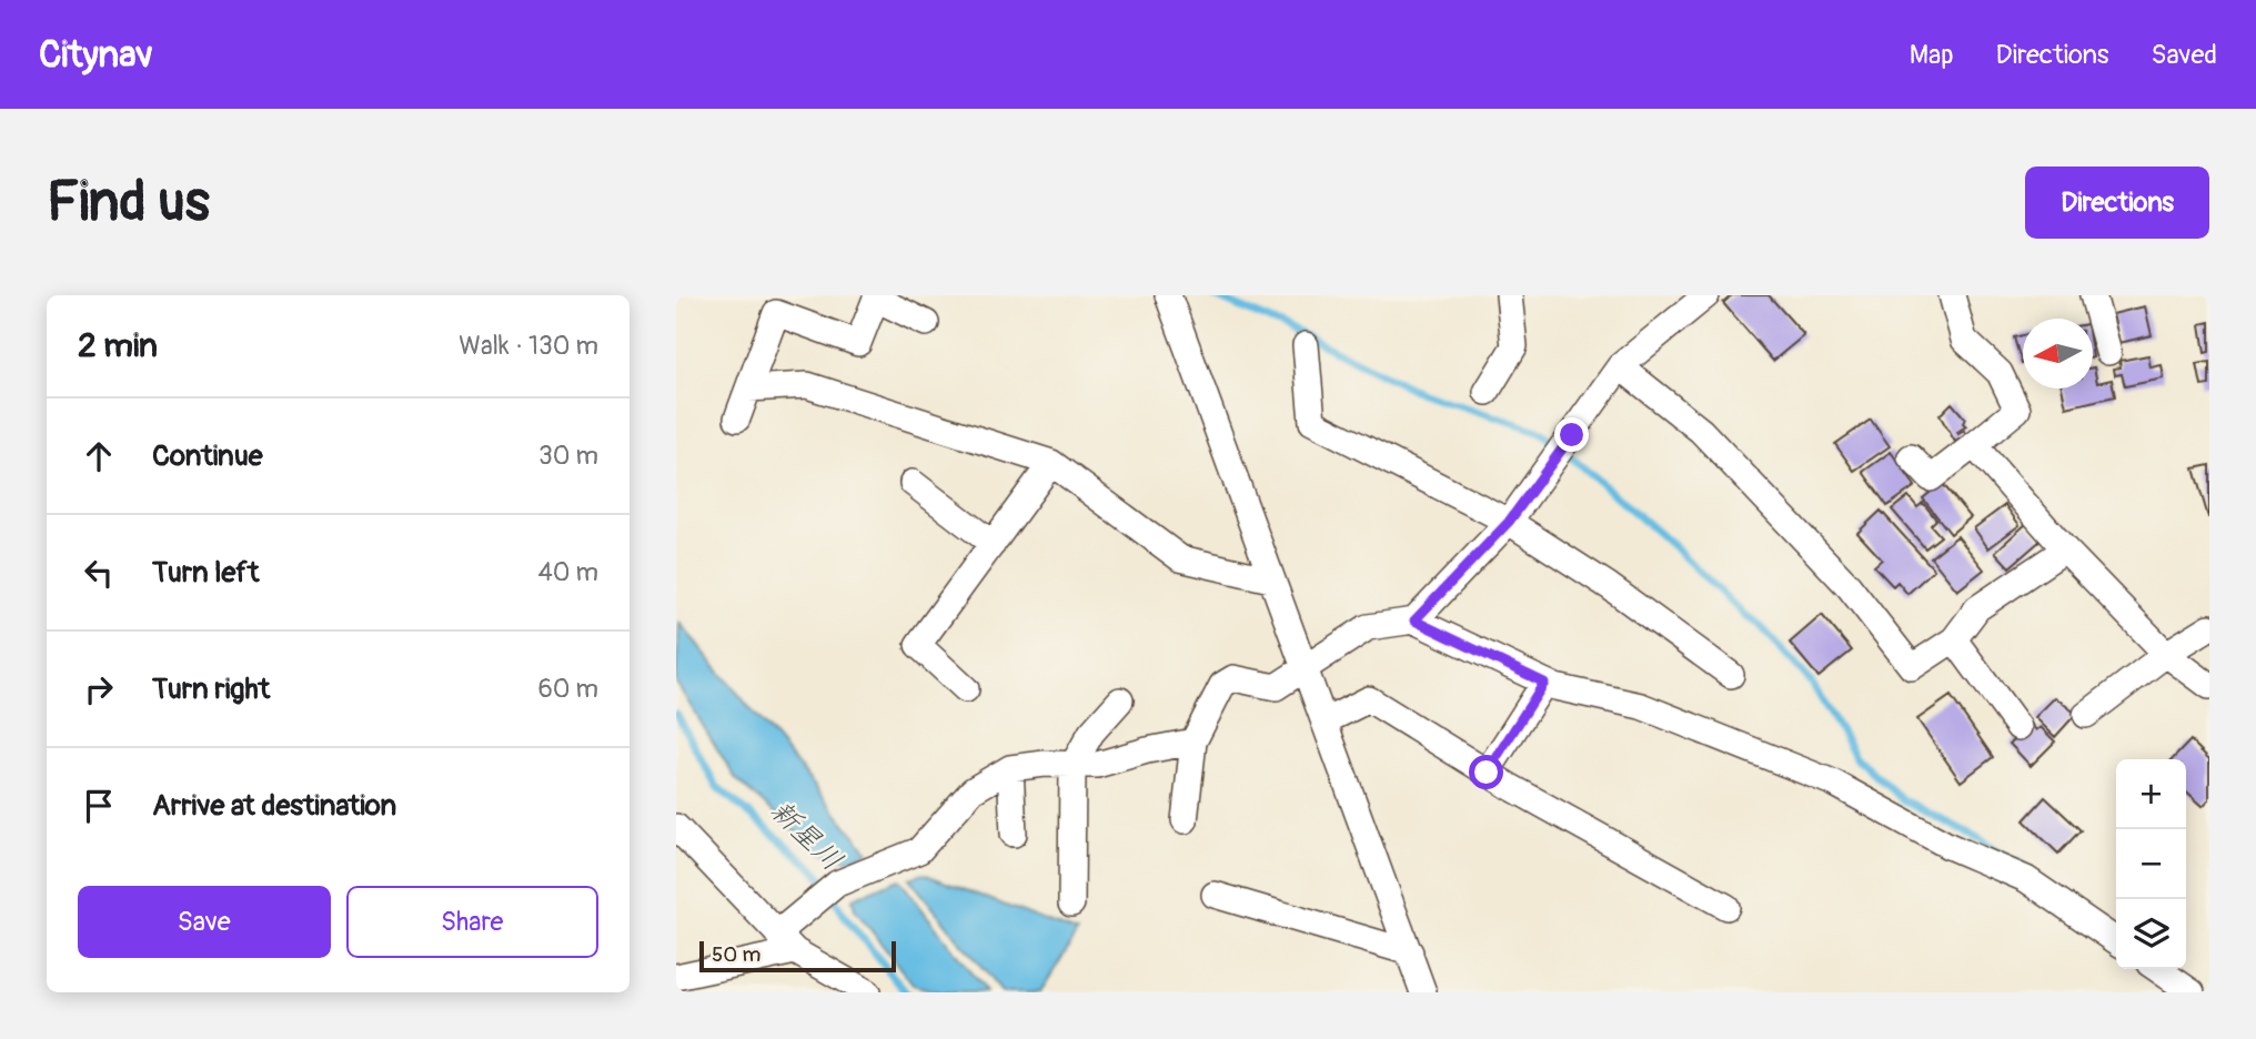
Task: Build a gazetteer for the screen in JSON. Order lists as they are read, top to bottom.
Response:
{
  "water": ["新星川"],
  "scale_bar": "50 m",
  "north": "left",
  "page": {
    "header": "Citynav",
    "nav": ["Map", "Directions", "Saved"],
    "buttons": [
      "Directions",
      ["Save", "Share"]
    ],
    "title": "Find us",
    "heading": ["2 min", "Walk · 130 m"],
    "list": [
      ["Continue", "30 m"],
      ["Turn left", "40 m"],
      ["Turn right", "60 m"],
      "Arrive at destination"
    ],
    "map_buttons": ["+", "−"],
    "scale": "50 m"
  }
}
